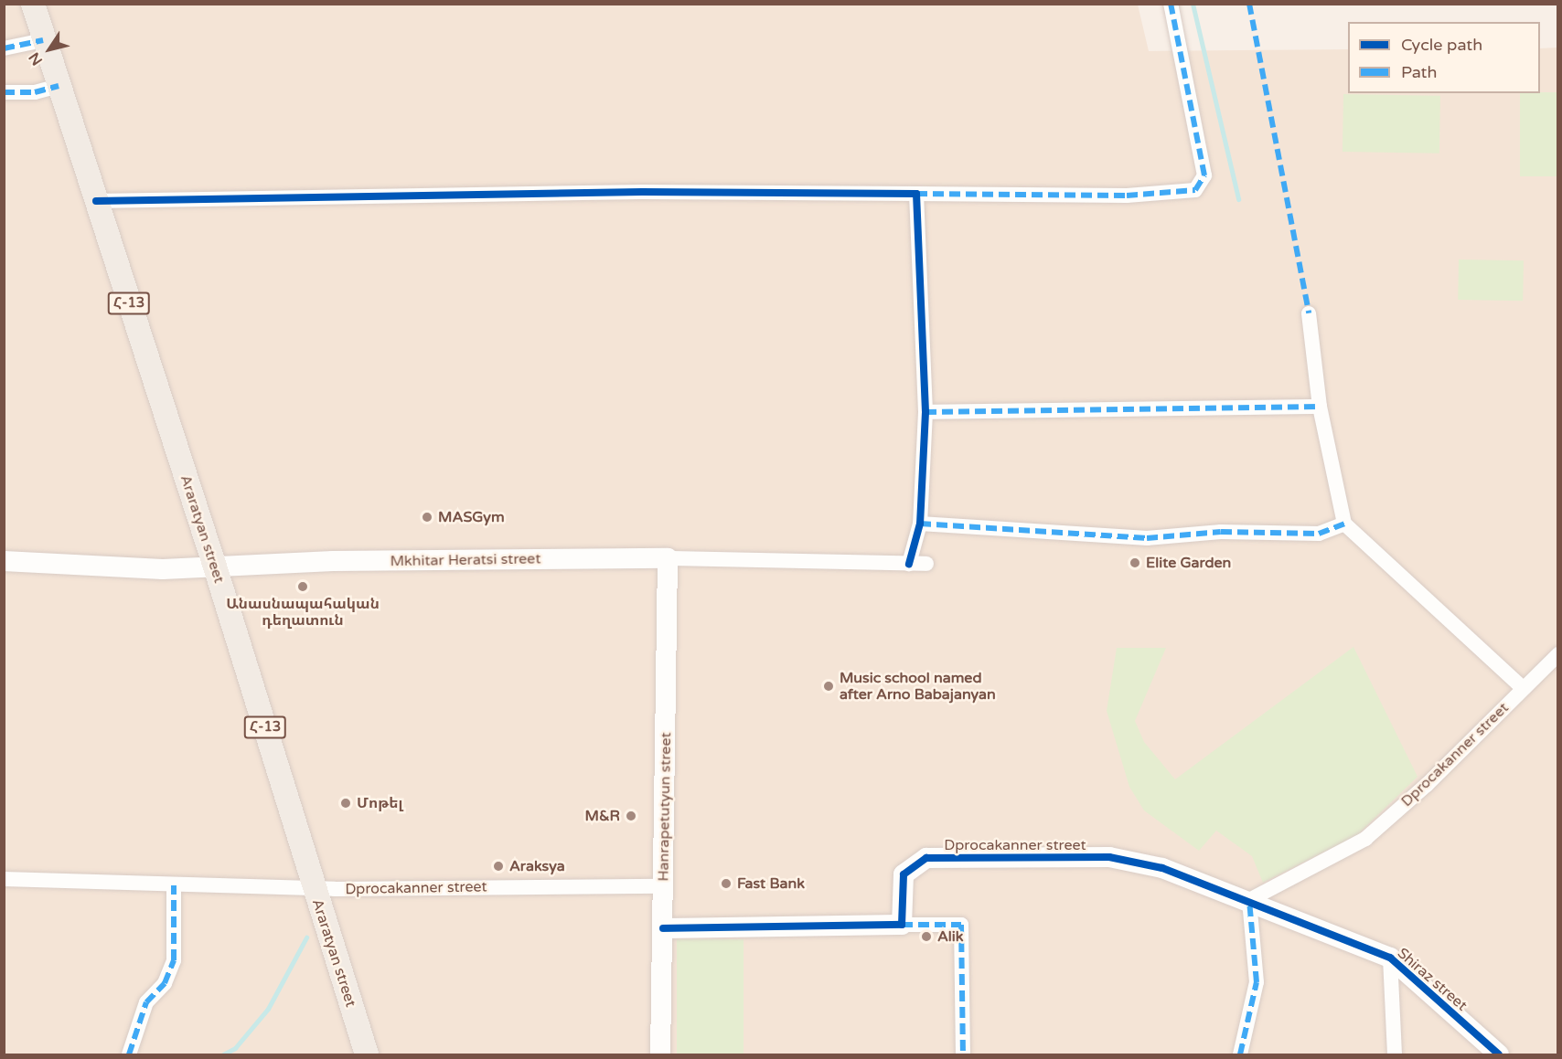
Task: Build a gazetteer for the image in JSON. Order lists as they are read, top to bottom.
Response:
{
  "streets": {
    "main road": ["Հ-13", "Araratyan street"],
    "street": [
      "Mkhitar Heratsi street",
      "Dprocakanner street",
      "Hanrapetutyun street",
      "Shiraz street"
    ]
  },
  "crossings": [
    ["Araratyan street", "Mkhitar Heratsi street"],
    ["Araratyan street", "Dprocakanner street"],
    ["Mkhitar Heratsi street", "Hanrapetutyun street"],
    ["Dprocakanner street", "Hanrapetutyun street"],
    ["Dprocakanner street", "Shiraz street"]
  ],
  "places": [
    "MASGym",
    "Elite Garden",
    "Անասնապահական դեղատուն",
    "Music school named after Arno Babajanyan",
    "Մոթել",
    "M&R",
    "Araksya",
    "Fast Bank",
    "Alik"
  ],
  "legend": ["Cycle path", "Path"],
  "north": "bottom left"
}
